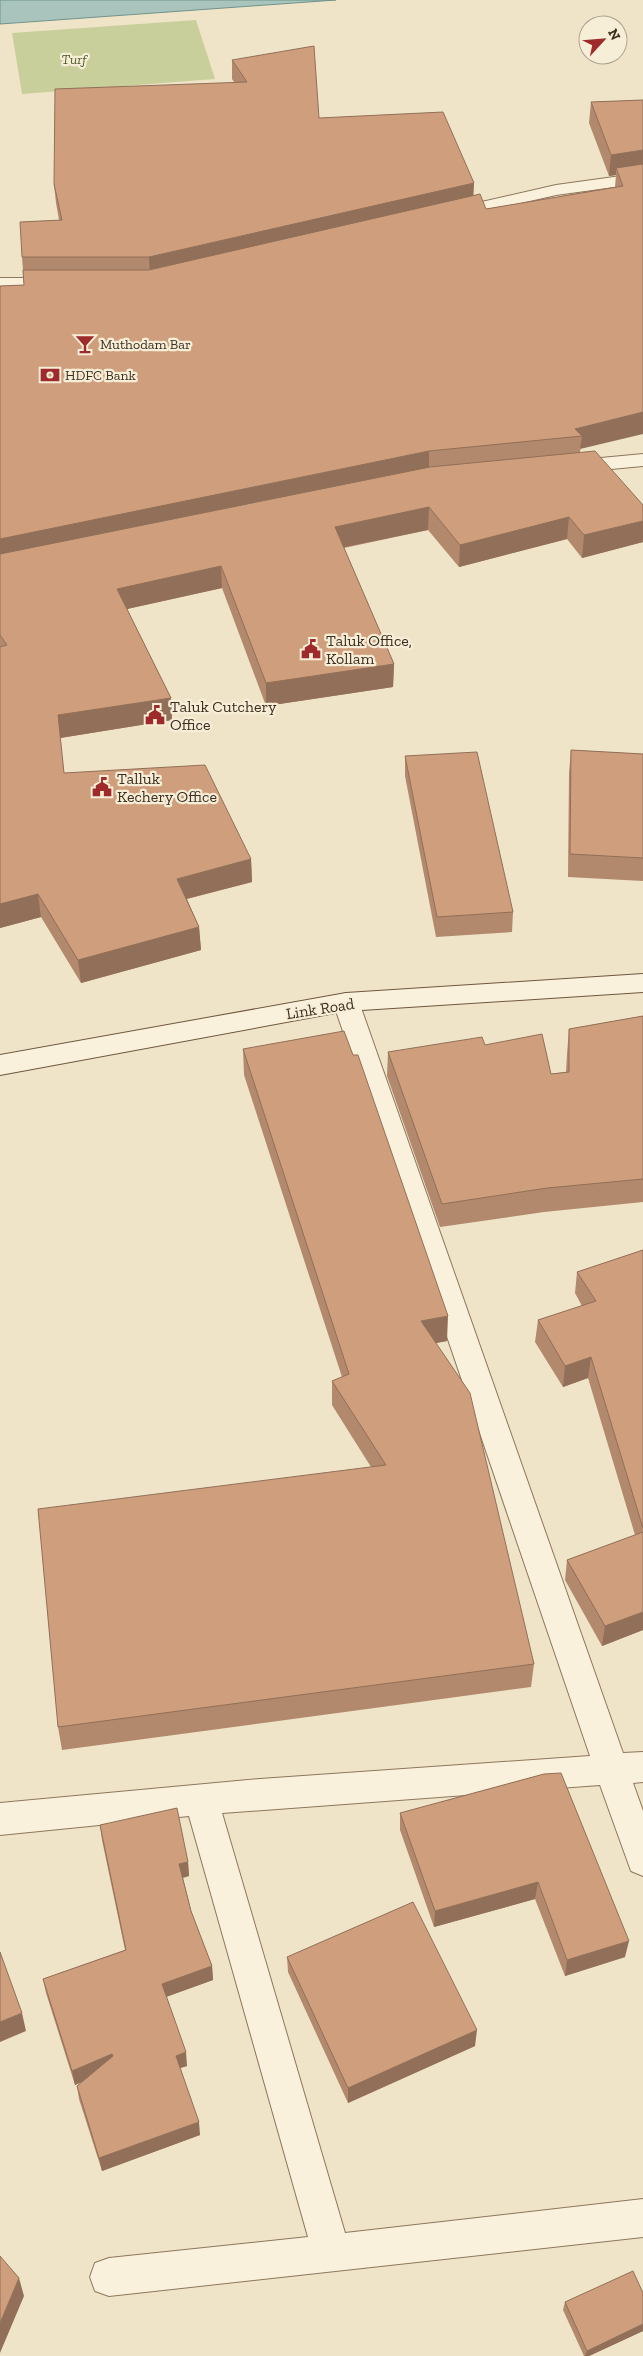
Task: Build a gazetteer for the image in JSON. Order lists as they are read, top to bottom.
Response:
{
  "streets": {
    "main road": ["Link Road"]
  },
  "parks": ["Turf"],
  "places": {
    "bar": ["Muthodam Bar"],
    "bank": ["HDFC Bank"],
    "public building": ["Taluk Office, Kollam", "Taluk Cutchery Office", "Talluk Kechery Office"]
  },
  "north": "top right"
}
